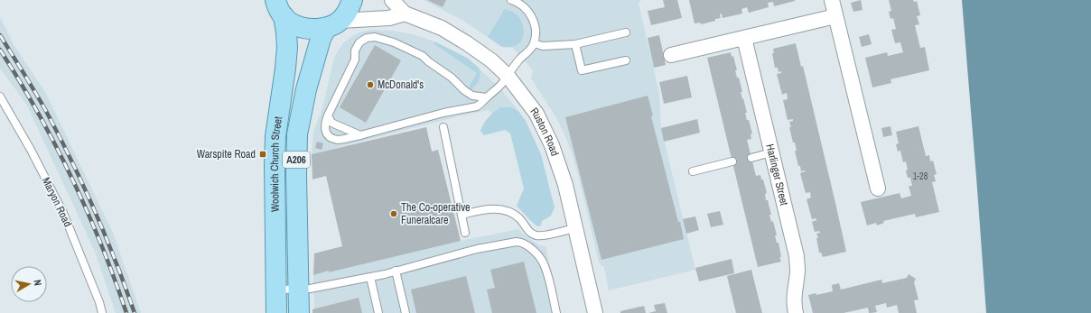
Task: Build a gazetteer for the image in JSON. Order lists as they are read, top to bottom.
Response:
{
  "streets": {
    "main road": ["A206", "Woolwich Church Street"],
    "street": ["Ruston Road", "Harlinger Street"],
    "lane": ["Maryon Road"]
  },
  "places": {
    "other": ["McDonald's", "The Co-operative Funeralcare"],
    "transit": ["Warspite Road"]
  },
  "house_numbers": ["1-28"],
  "north": "right"
}
